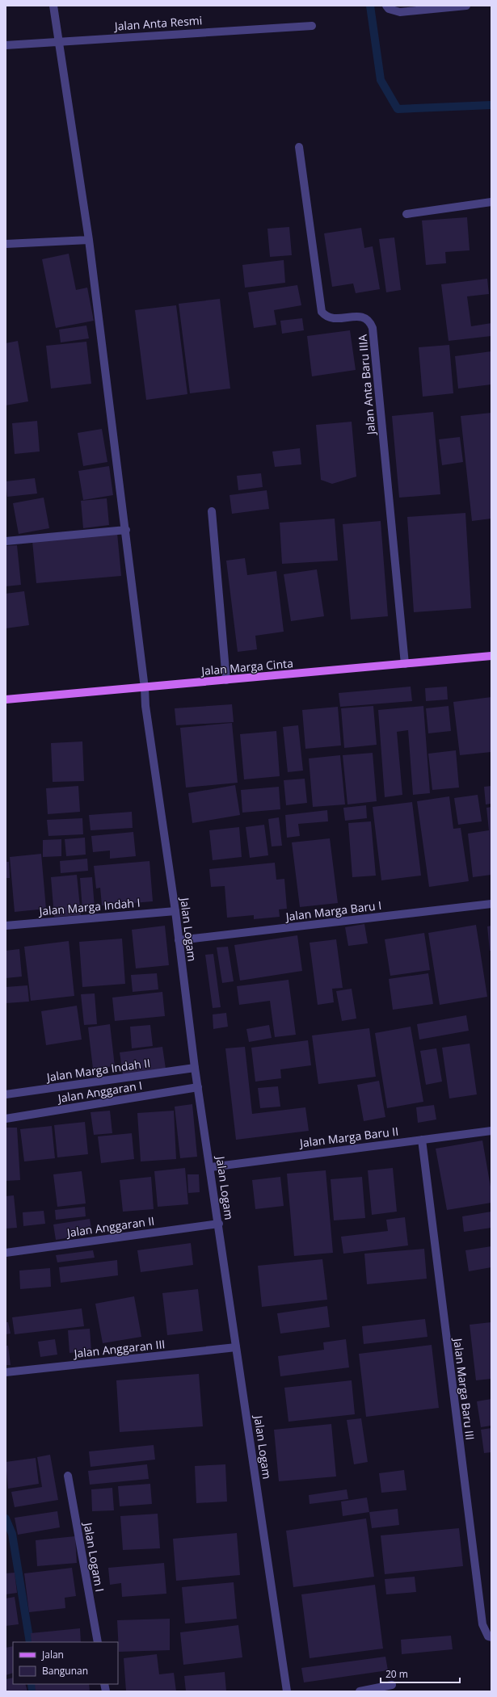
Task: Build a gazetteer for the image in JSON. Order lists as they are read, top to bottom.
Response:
{
  "streets": {
    "main road": ["Jalan Marga Cinta"],
    "street": [
      "Jalan Anta Resmi",
      "Jalan Anta Baru IIIA",
      "Jalan Marga Indah I",
      "Jalan Marga Baru I",
      "Jalan Logam",
      "Jalan Marga Indah II",
      "Jalan Anggaran I",
      "Jalan Marga Baru II",
      "Jalan Anggaran II",
      "Jalan Anggaran III",
      "Jalan Marga Baru III",
      "Jalan Logam I"
    ]
  },
  "crossings": [
    ["Jalan Anta Resmi", "Jalan Logam"],
    ["Jalan Anta Baru IIIA", "Jalan Marga Cinta"],
    ["Jalan Marga Cinta", "Jalan Logam"],
    ["Jalan Marga Indah I", "Jalan Logam"],
    ["Jalan Marga Baru I", "Jalan Logam"],
    ["Jalan Logam", "Jalan Marga Indah II"],
    ["Jalan Logam", "Jalan Anggaran I"],
    ["Jalan Logam", "Jalan Marga Baru II"],
    ["Jalan Logam", "Jalan Anggaran II"],
    ["Jalan Logam", "Jalan Anggaran III"],
    ["Jalan Marga Baru II", "Jalan Marga Baru III"]
  ],
  "legend": ["Jalan", "Bangunan"],
  "scale_bar": "20 m"
}
